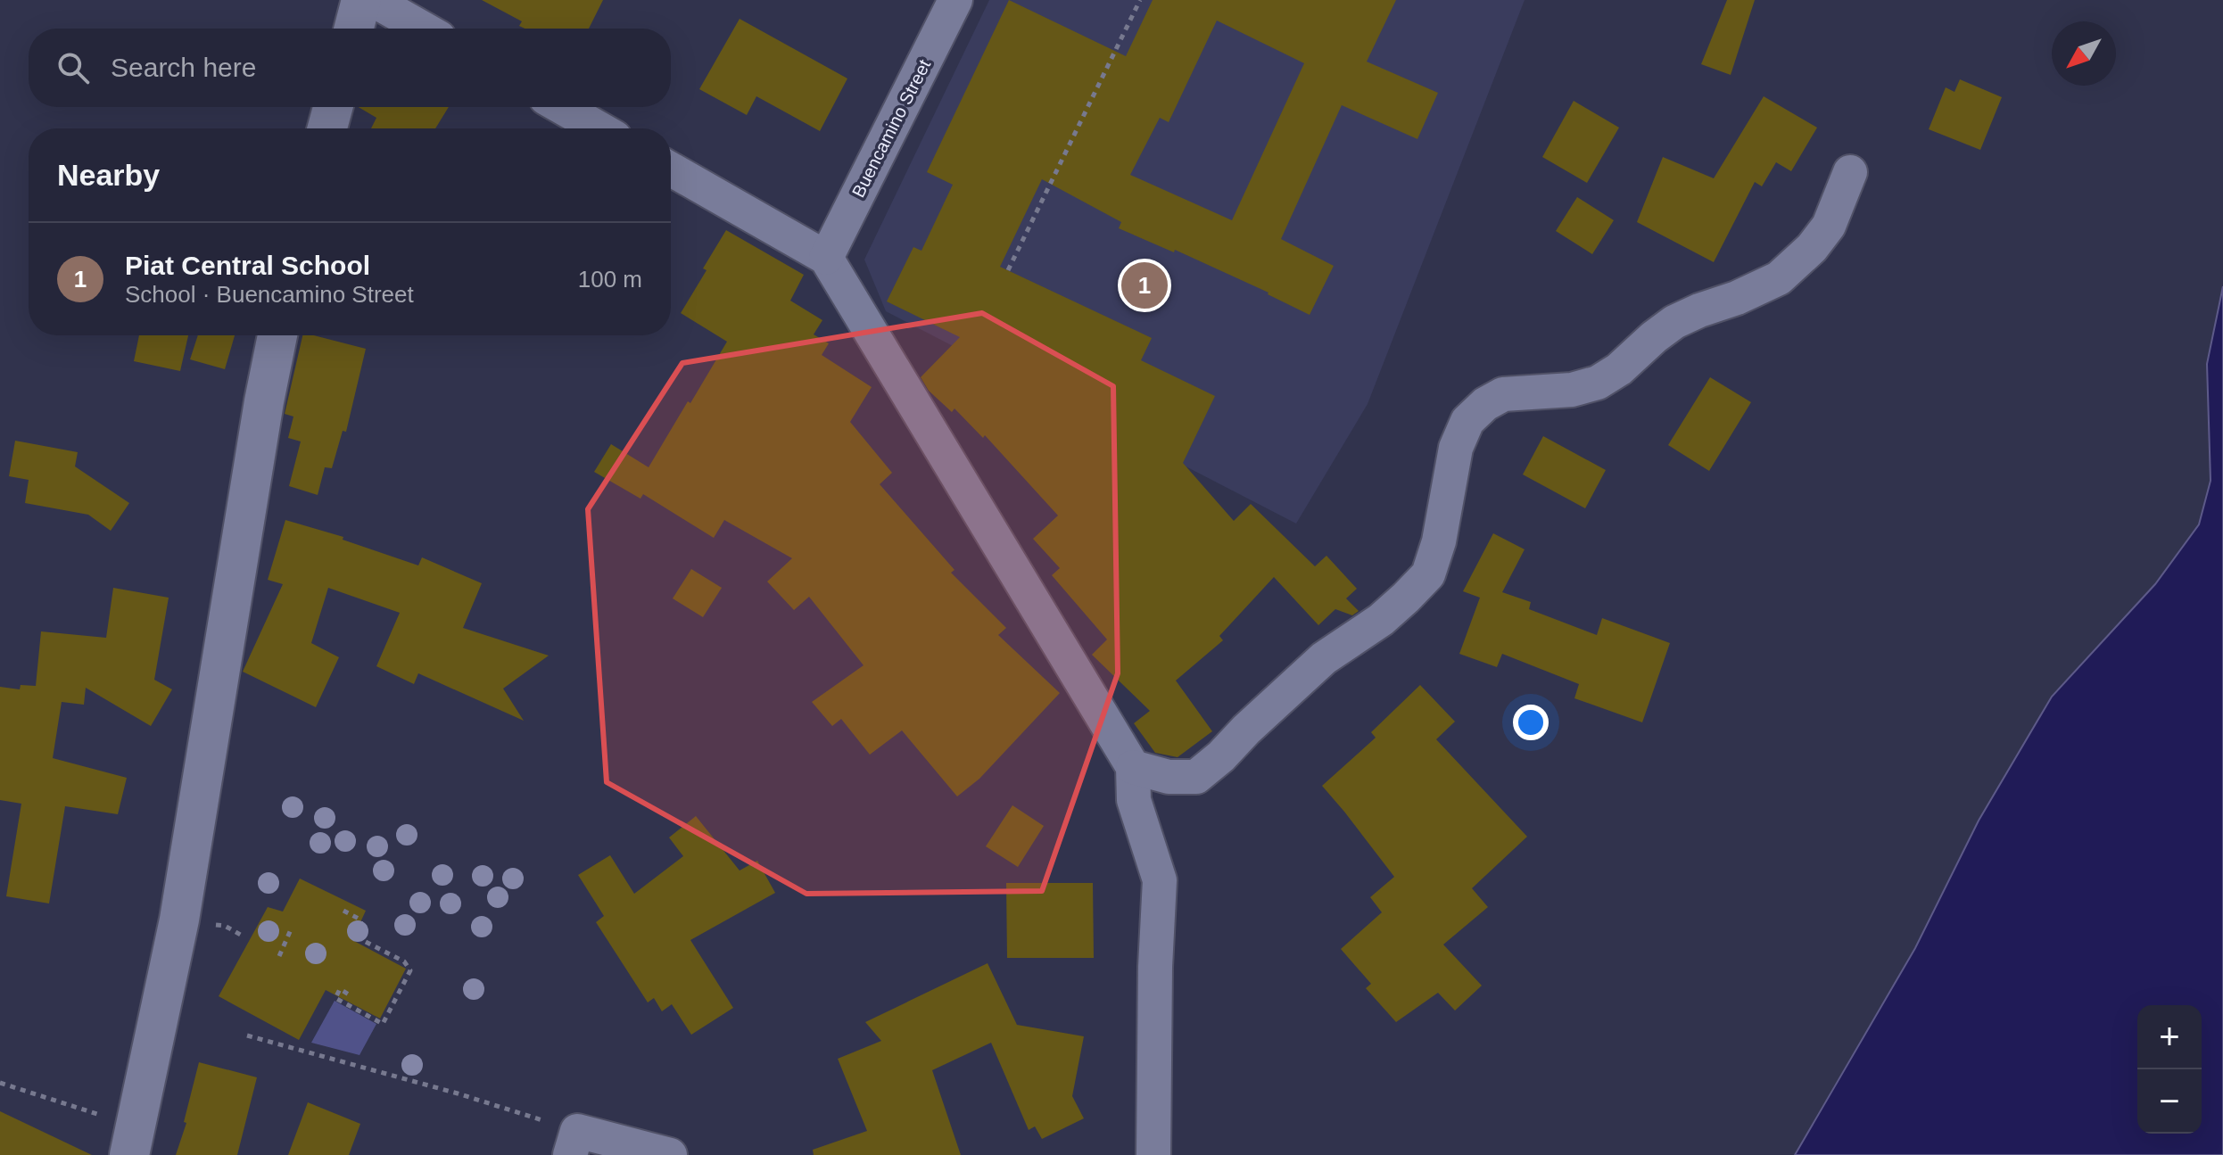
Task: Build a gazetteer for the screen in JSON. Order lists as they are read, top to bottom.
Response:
{
  "streets": {
    "street": ["Buencamino Street"]
  },
  "north": "bottom left",
  "page": {
    "search": "Search here",
    "heading": "Nearby",
    "list": [
      {
        "mark": "1",
        "name": "Piat Central School",
        "note": "School · Buencamino Street",
        "value": "100 m"
      }
    ],
    "pins": "1",
    "map_buttons": ["+", "−"]
  }
}
